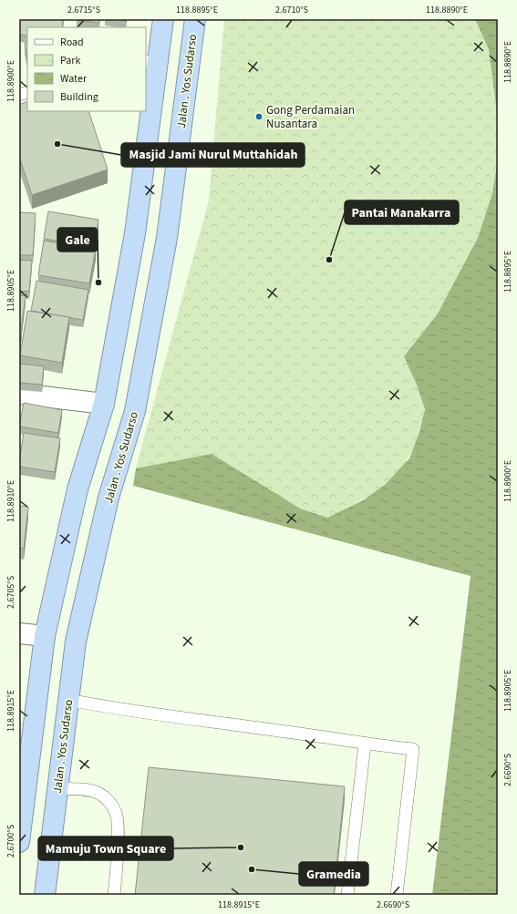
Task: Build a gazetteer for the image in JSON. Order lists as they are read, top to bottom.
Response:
{
  "streets": {
    "highway": ["Jalan . Yos Sudarso"]
  },
  "places": [
    "Gong Perdamaian Nusantara",
    "Masjid Jami Nurul Muttahidah",
    "Pantai Manakarra",
    "Gale",
    "Mamuju Town Square",
    "Gramedia"
  ],
  "legend": [
    "Road",
    "Park",
    "Water",
    "Building"
  ],
  "coordinates": [
    "2.6715°S",
    "118.8895°E",
    "2.6710°S",
    "118.8890°E",
    "118.8900°E",
    "118.8905°E",
    "118.8910°E",
    "2.6705°S",
    "118.8915°E",
    "2.6690°S",
    "2.6700°S"
  ]
}
